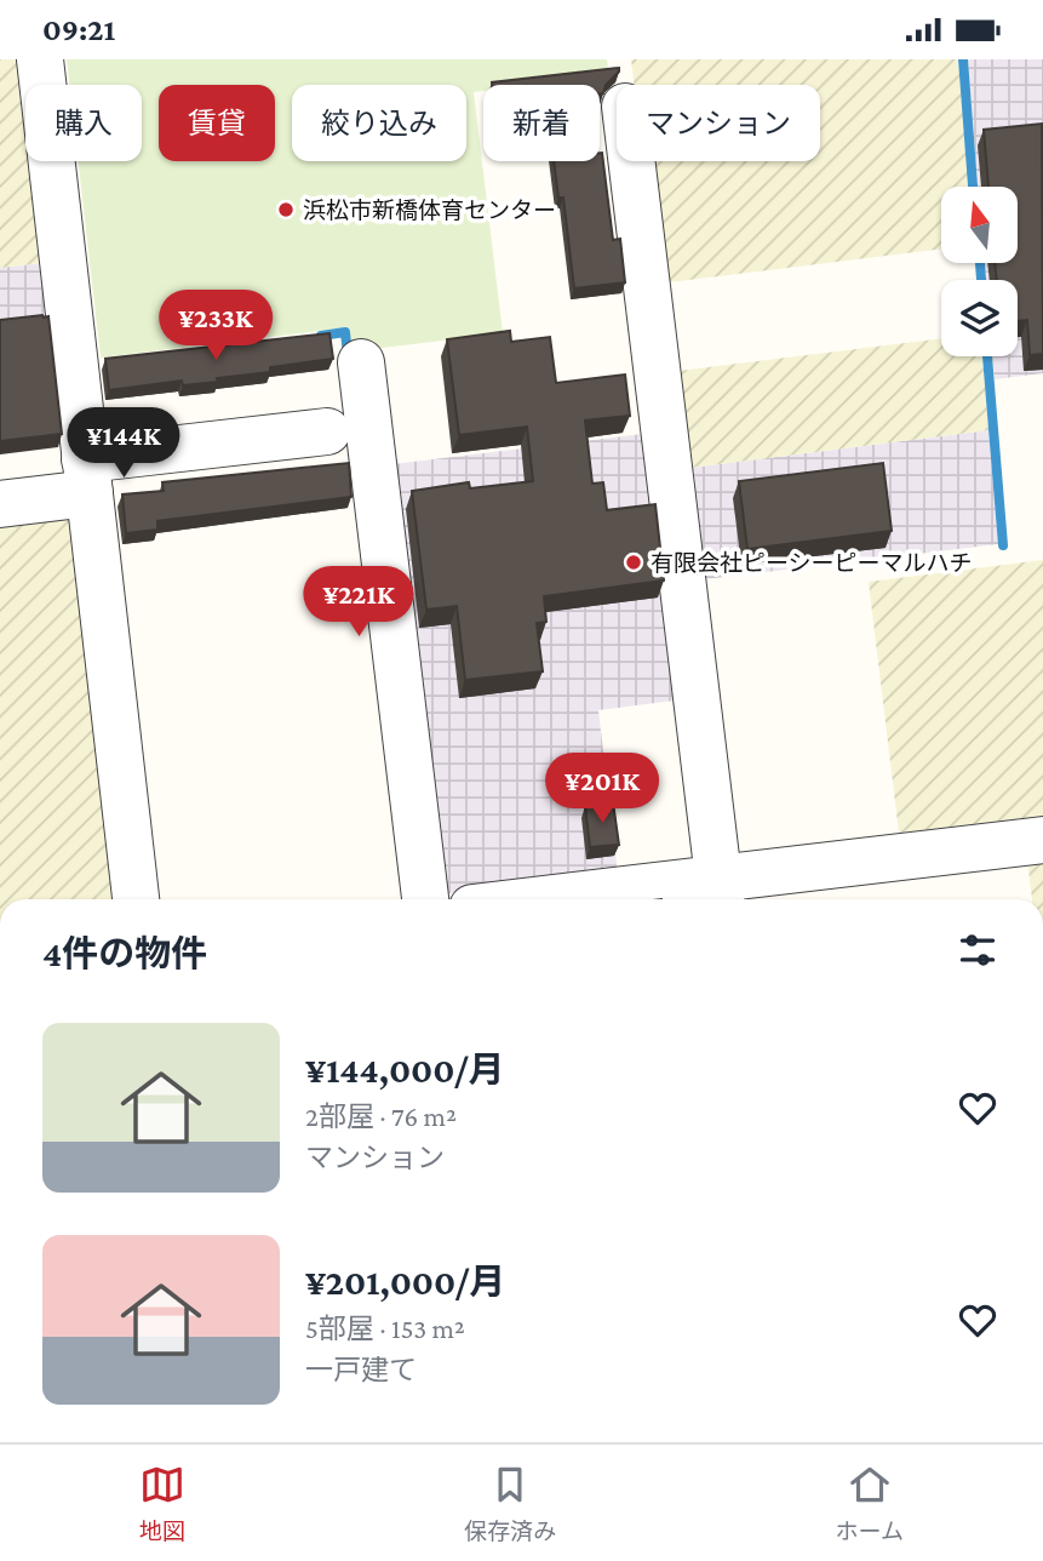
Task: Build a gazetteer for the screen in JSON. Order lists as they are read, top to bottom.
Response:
{
  "places": ["浜松市新橋体育センター", "有限会社ピーシーピーマルハチ"],
  "north": "top",
  "page": {
    "status": "09:21",
    "chip": [
      "購入",
      "賃貸",
      "絞り込み",
      "新着",
      "マンション"
    ],
    "price": [
      "¥233K",
      "¥144K",
      "¥221K",
      "¥201K"
    ],
    "heading": "4件の物件",
    "list": [
      {
        "name": "¥144,000/月",
        "note": "2部屋 · 76 m² · マンション"
      },
      {
        "name": "¥201,000/月",
        "note": "5部屋 · 153 m² · 一戸建て"
      }
    ],
    "tabs": ["地図", "保存済み", "ホーム"]
  }
}
